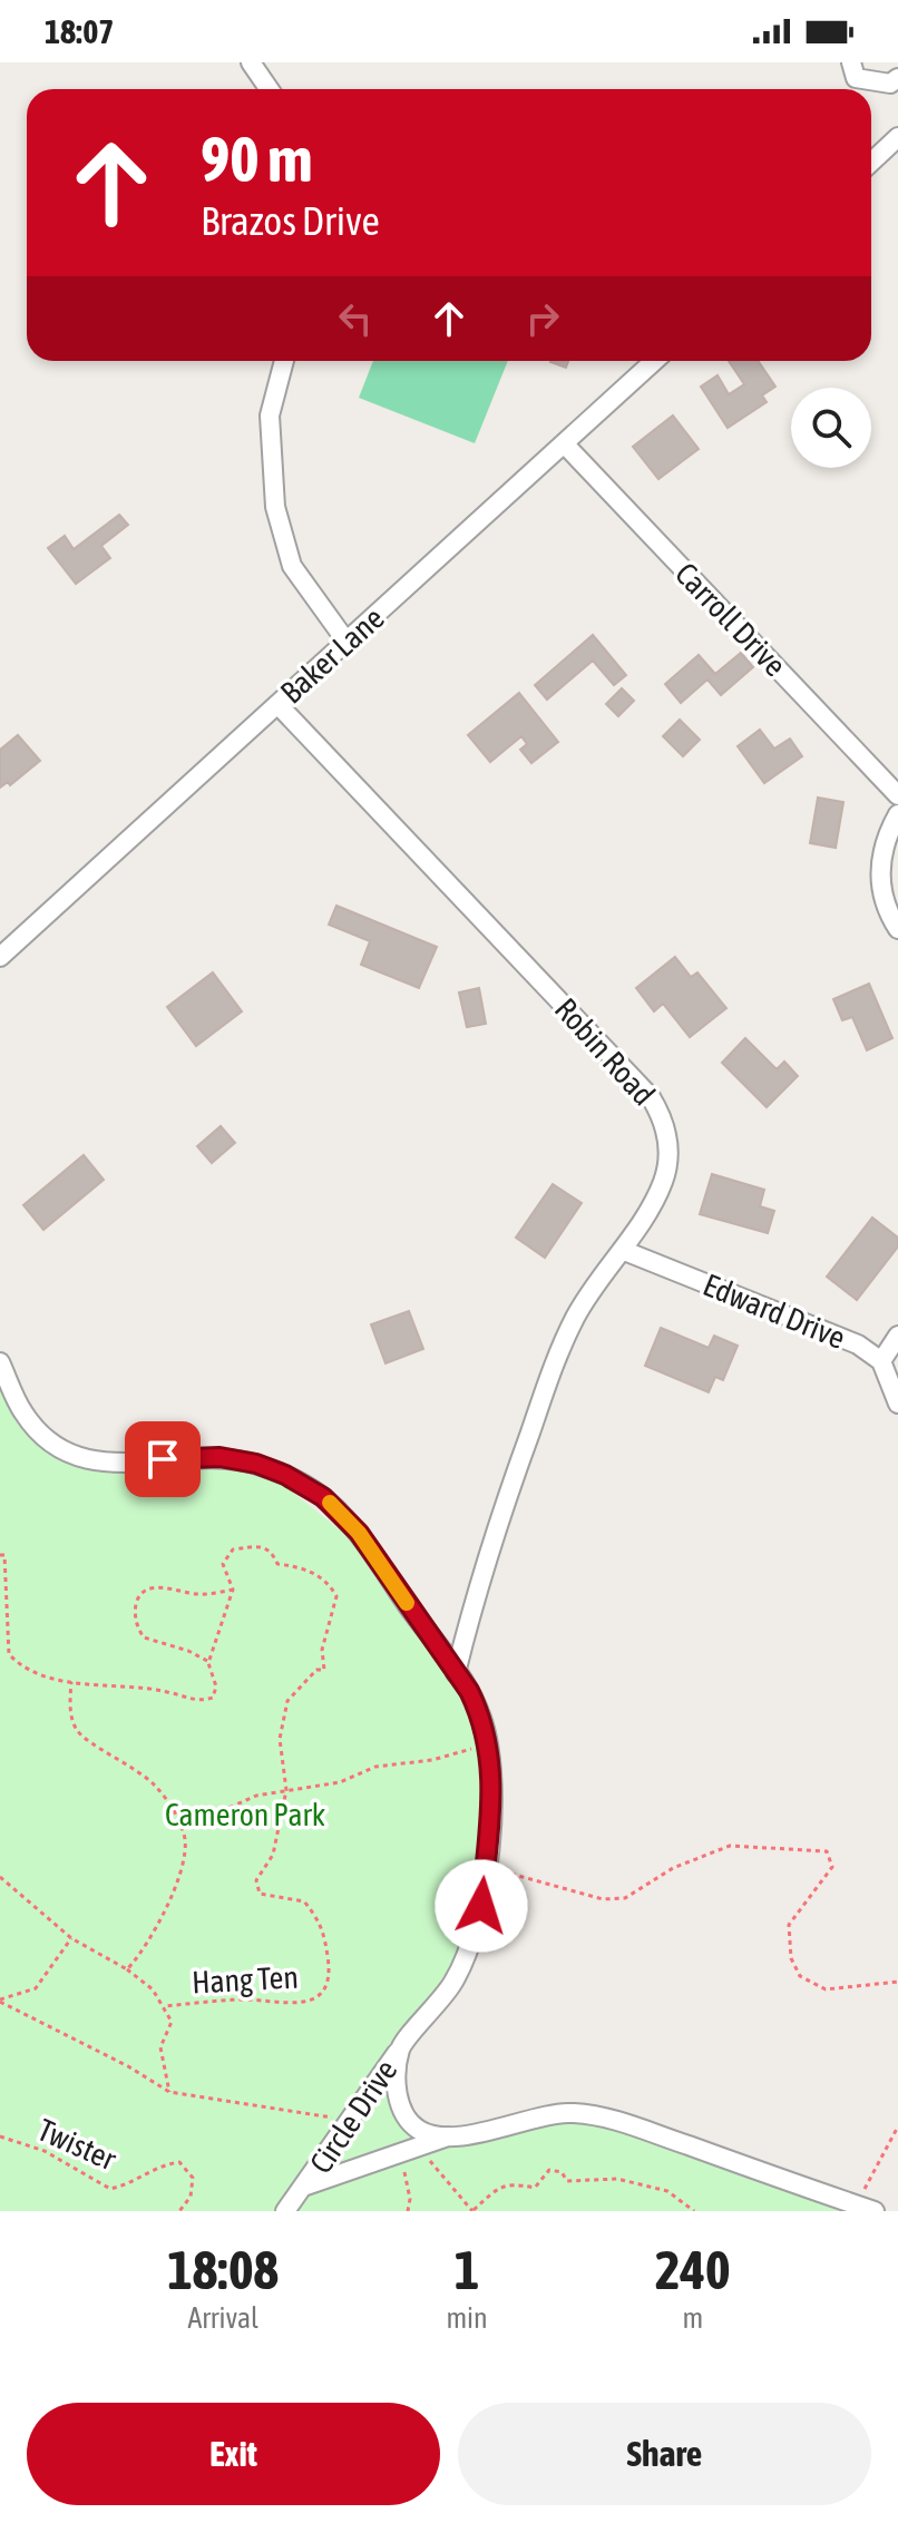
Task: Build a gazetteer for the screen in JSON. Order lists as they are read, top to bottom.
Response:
{
  "streets": {
    "street": [
      "Carroll Drive",
      "Baker Lane",
      "Robin Road",
      "Edward Drive",
      "Circle Drive"
    ],
    "path": ["Hang Ten", "Twister"]
  },
  "crossings": [
    ["Carroll Drive", "Baker Lane"],
    ["Baker Lane", "Robin Road"],
    ["Robin Road", "Edward Drive"],
    ["Robin Road", "Circle Drive"]
  ],
  "parks": ["Cameron Park"],
  "page": {
    "status": "18:07",
    "turn": ["90 m", "Brazos Drive"],
    "eta": [
      "18:08",
      "Arrival",
      "1",
      "min",
      "240",
      "m"
    ],
    "buttons": ["Exit", "Share"]
  }
}
